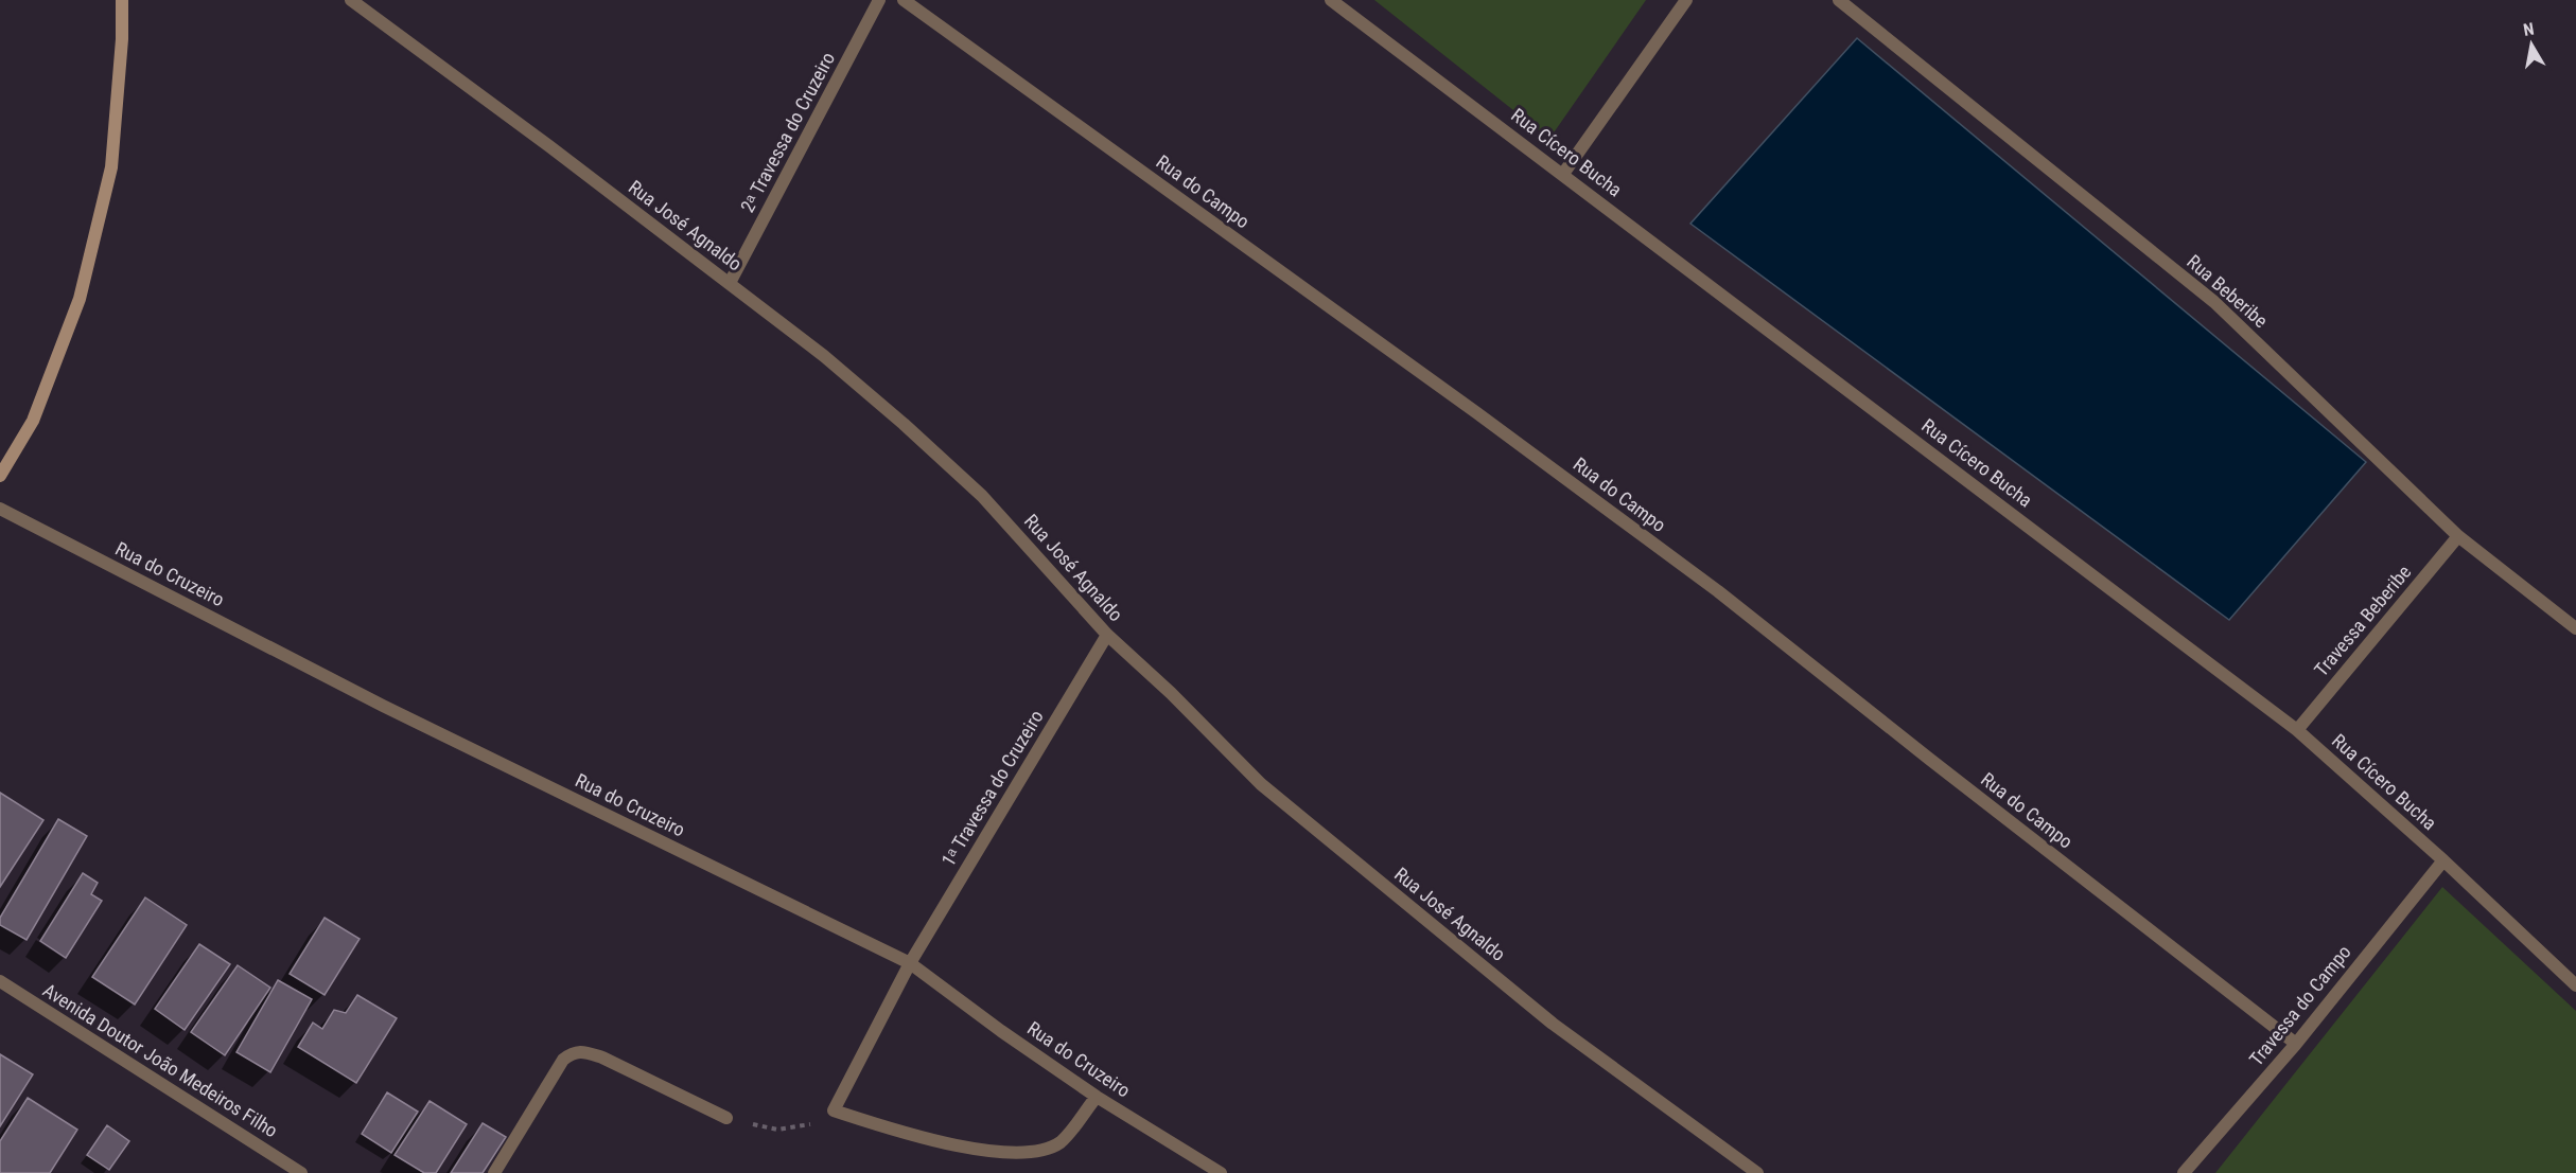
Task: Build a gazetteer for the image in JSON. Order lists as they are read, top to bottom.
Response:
{
  "streets": {
    "street": [
      "2ᵃ Travessa do Cruzeiro",
      "Rua Cícero Bucha",
      "Rua do Campo",
      "Rua José Agnaldo",
      "Rua Beberibe",
      "Rua do Cruzeiro",
      "Travessa Beberibe",
      "1ᵃ Travessa do Cruzeiro",
      "Travessa do Campo",
      "Avenida Doutor João Medeiros Filho"
    ]
  },
  "crossings": [
    ["2ᵃ Travessa do Cruzeiro", "Rua José Agnaldo"],
    ["Rua Cícero Bucha", "Travessa Beberibe"],
    ["Rua Cícero Bucha", "Travessa do Campo"],
    ["Rua do Campo", "Travessa do Campo"],
    ["Rua José Agnaldo", "1ᵃ Travessa do Cruzeiro"],
    ["Rua Beberibe", "Travessa Beberibe"],
    ["Rua do Cruzeiro", "1ᵃ Travessa do Cruzeiro"]
  ],
  "north": "top"
}
